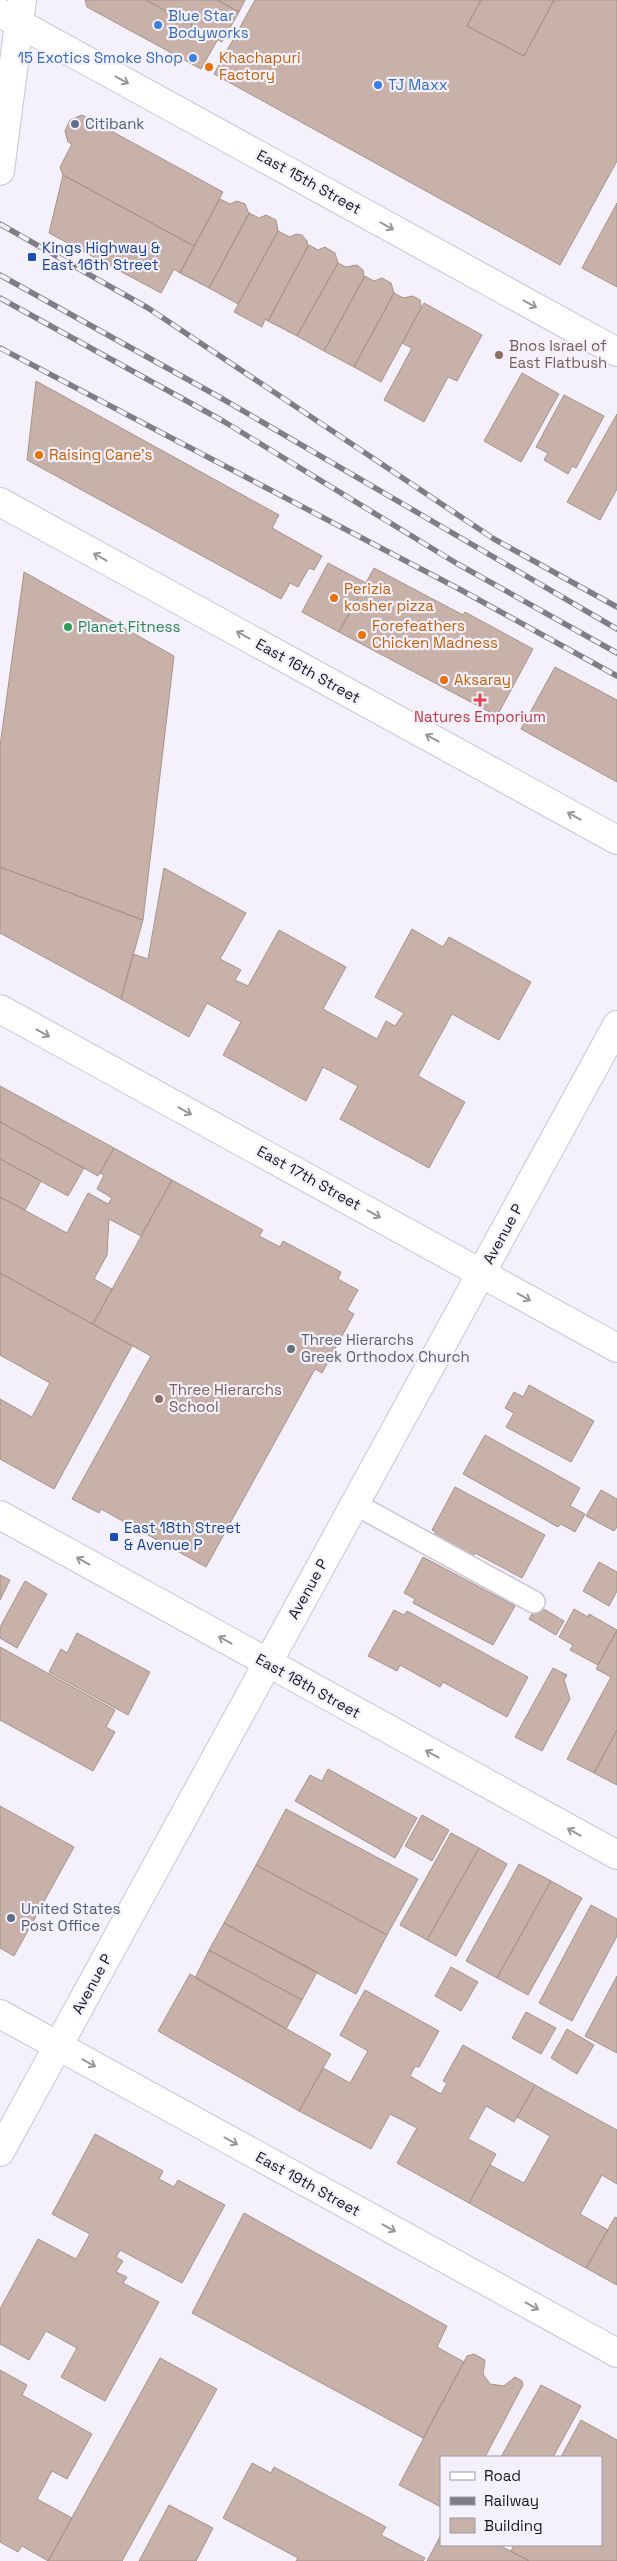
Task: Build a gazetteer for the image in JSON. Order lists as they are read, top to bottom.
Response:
{
  "streets": {
    "street": [
      "East 15th Street",
      "East 16th Street",
      "East 17th Street",
      "Avenue P",
      "East 18th Street",
      "East 19th Street"
    ]
  },
  "crossings": [
    ["East 17th Street", "Avenue P"],
    ["Avenue P", "East 18th Street"],
    ["Avenue P", "East 19th Street"]
  ],
  "one_way": [
    "East 15th Street",
    "East 16th Street",
    "East 17th Street",
    "East 18th Street",
    "East 19th Street"
  ],
  "places": {
    "other": [
      "Blue Star Bodyworks",
      "15 Exotics Smoke Shop",
      "Khachapuri Factory",
      "TJ Maxx",
      "Citibank",
      "Bnos Israel of East Flatbush",
      "Raising Cane's",
      "Perizia kosher pizza",
      "Planet Fitness",
      "Forefeathers Chicken Madness",
      "Aksaray",
      "Three Hierarchs Greek Orthodox Church",
      "Three Hierarchs School",
      "United States Post Office"
    ],
    "transit": ["Kings Highway & East 16th Street", "East 18th Street & Avenue P"],
    "health": ["Natures Emporium"]
  },
  "legend": ["Road", "Railway", "Building"]
}
